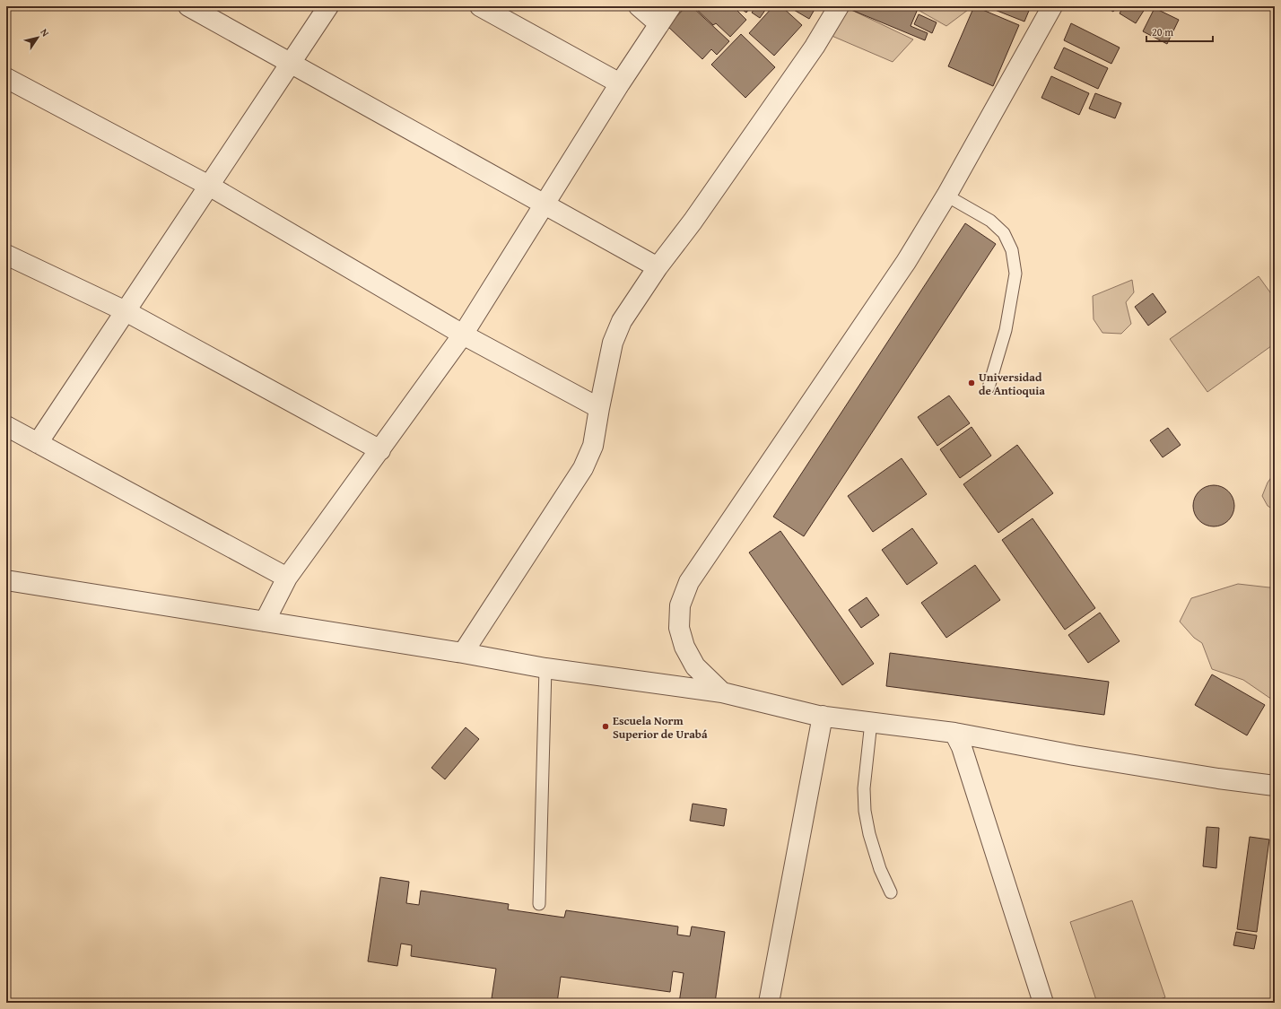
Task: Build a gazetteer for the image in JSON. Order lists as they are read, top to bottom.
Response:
{
  "places": ["Universidad de Antioquia", "Escuela Norm Superior de Urabá"],
  "scale_bar": "20 m",
  "north": "top right"
}
